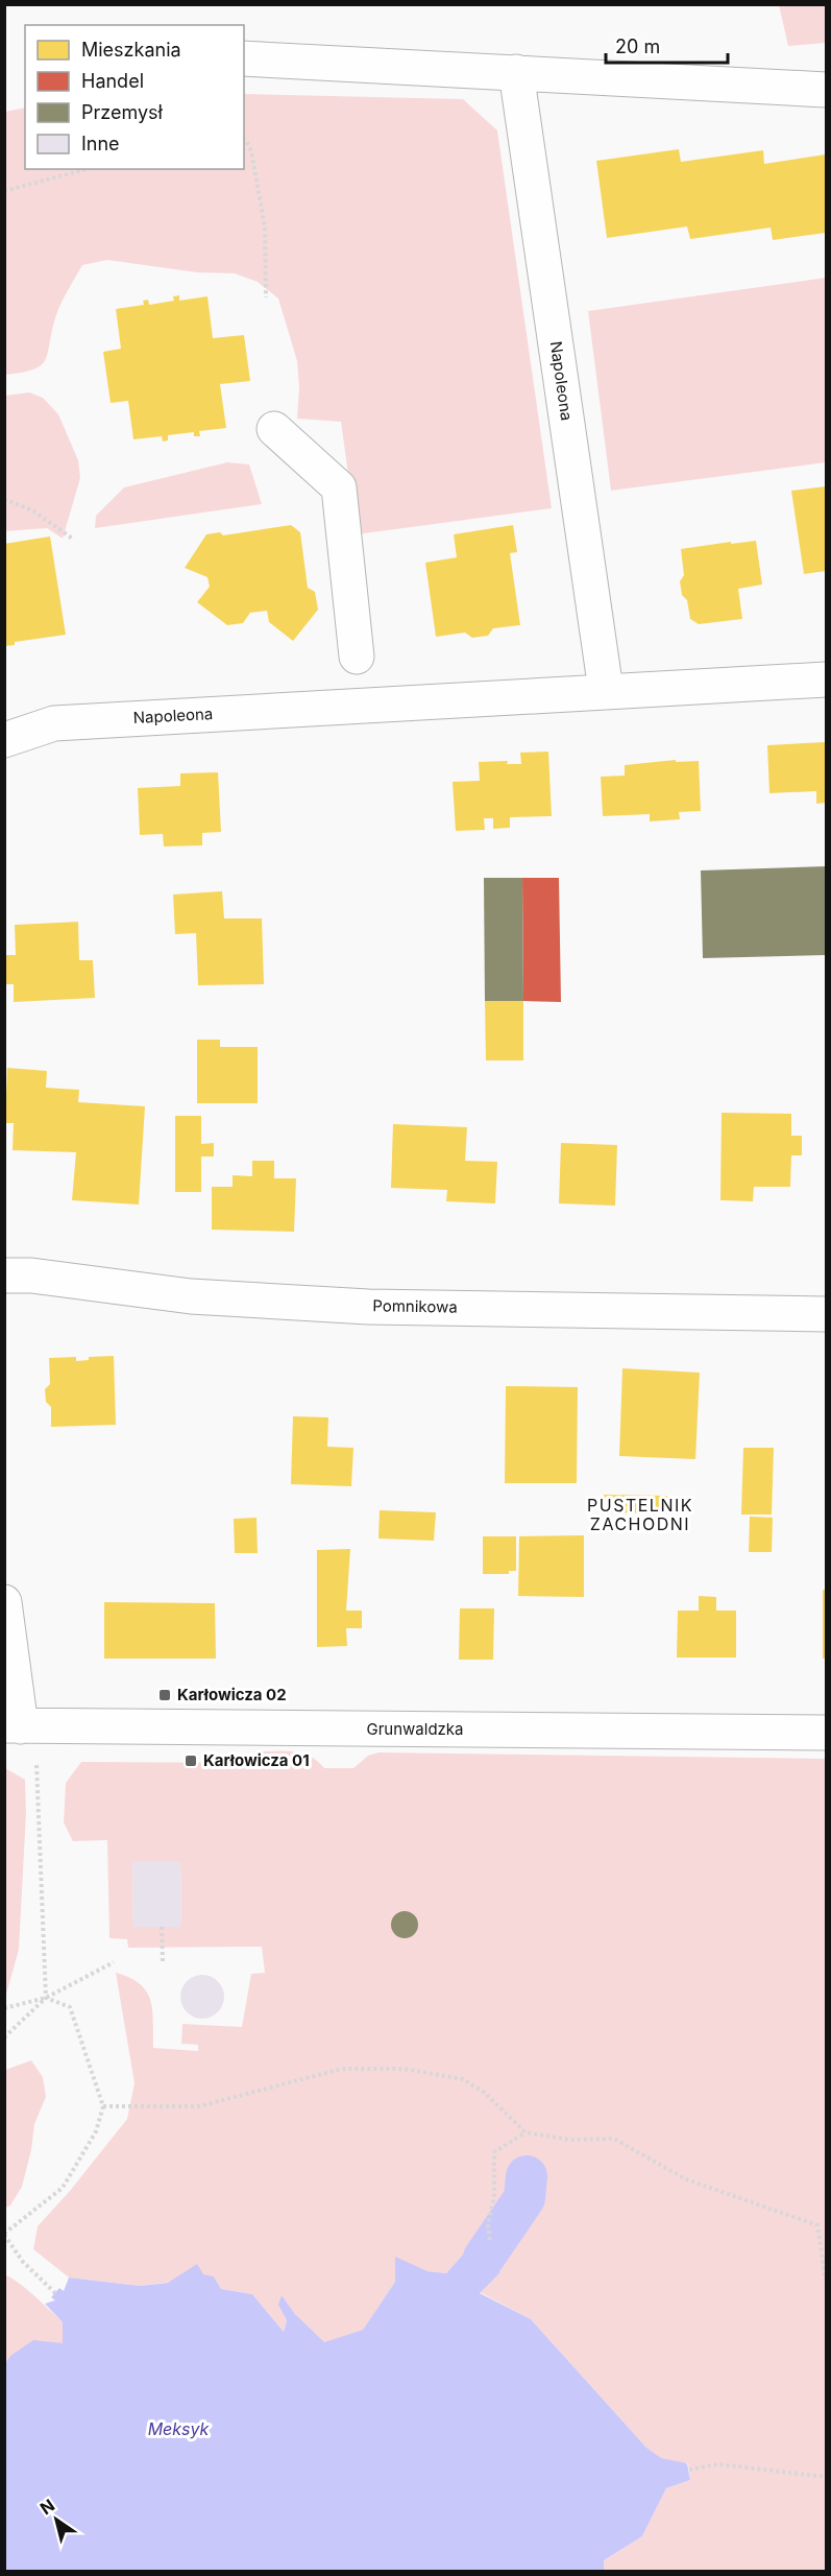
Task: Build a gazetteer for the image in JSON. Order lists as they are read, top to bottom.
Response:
{
  "streets": {
    "street": ["Napoleona", "Pomnikowa", "Grunwaldzka"]
  },
  "districts": ["PUSTELNIK ZACHODNI"],
  "water": ["Meksyk"],
  "places": {
    "transit": ["Karłowicza 02", "Karłowicza 01"]
  },
  "legend": [
    "Mieszkania",
    "Handel",
    "Przemysł",
    "Inne"
  ],
  "scale_bar": "20 m",
  "north": "top left"
}
